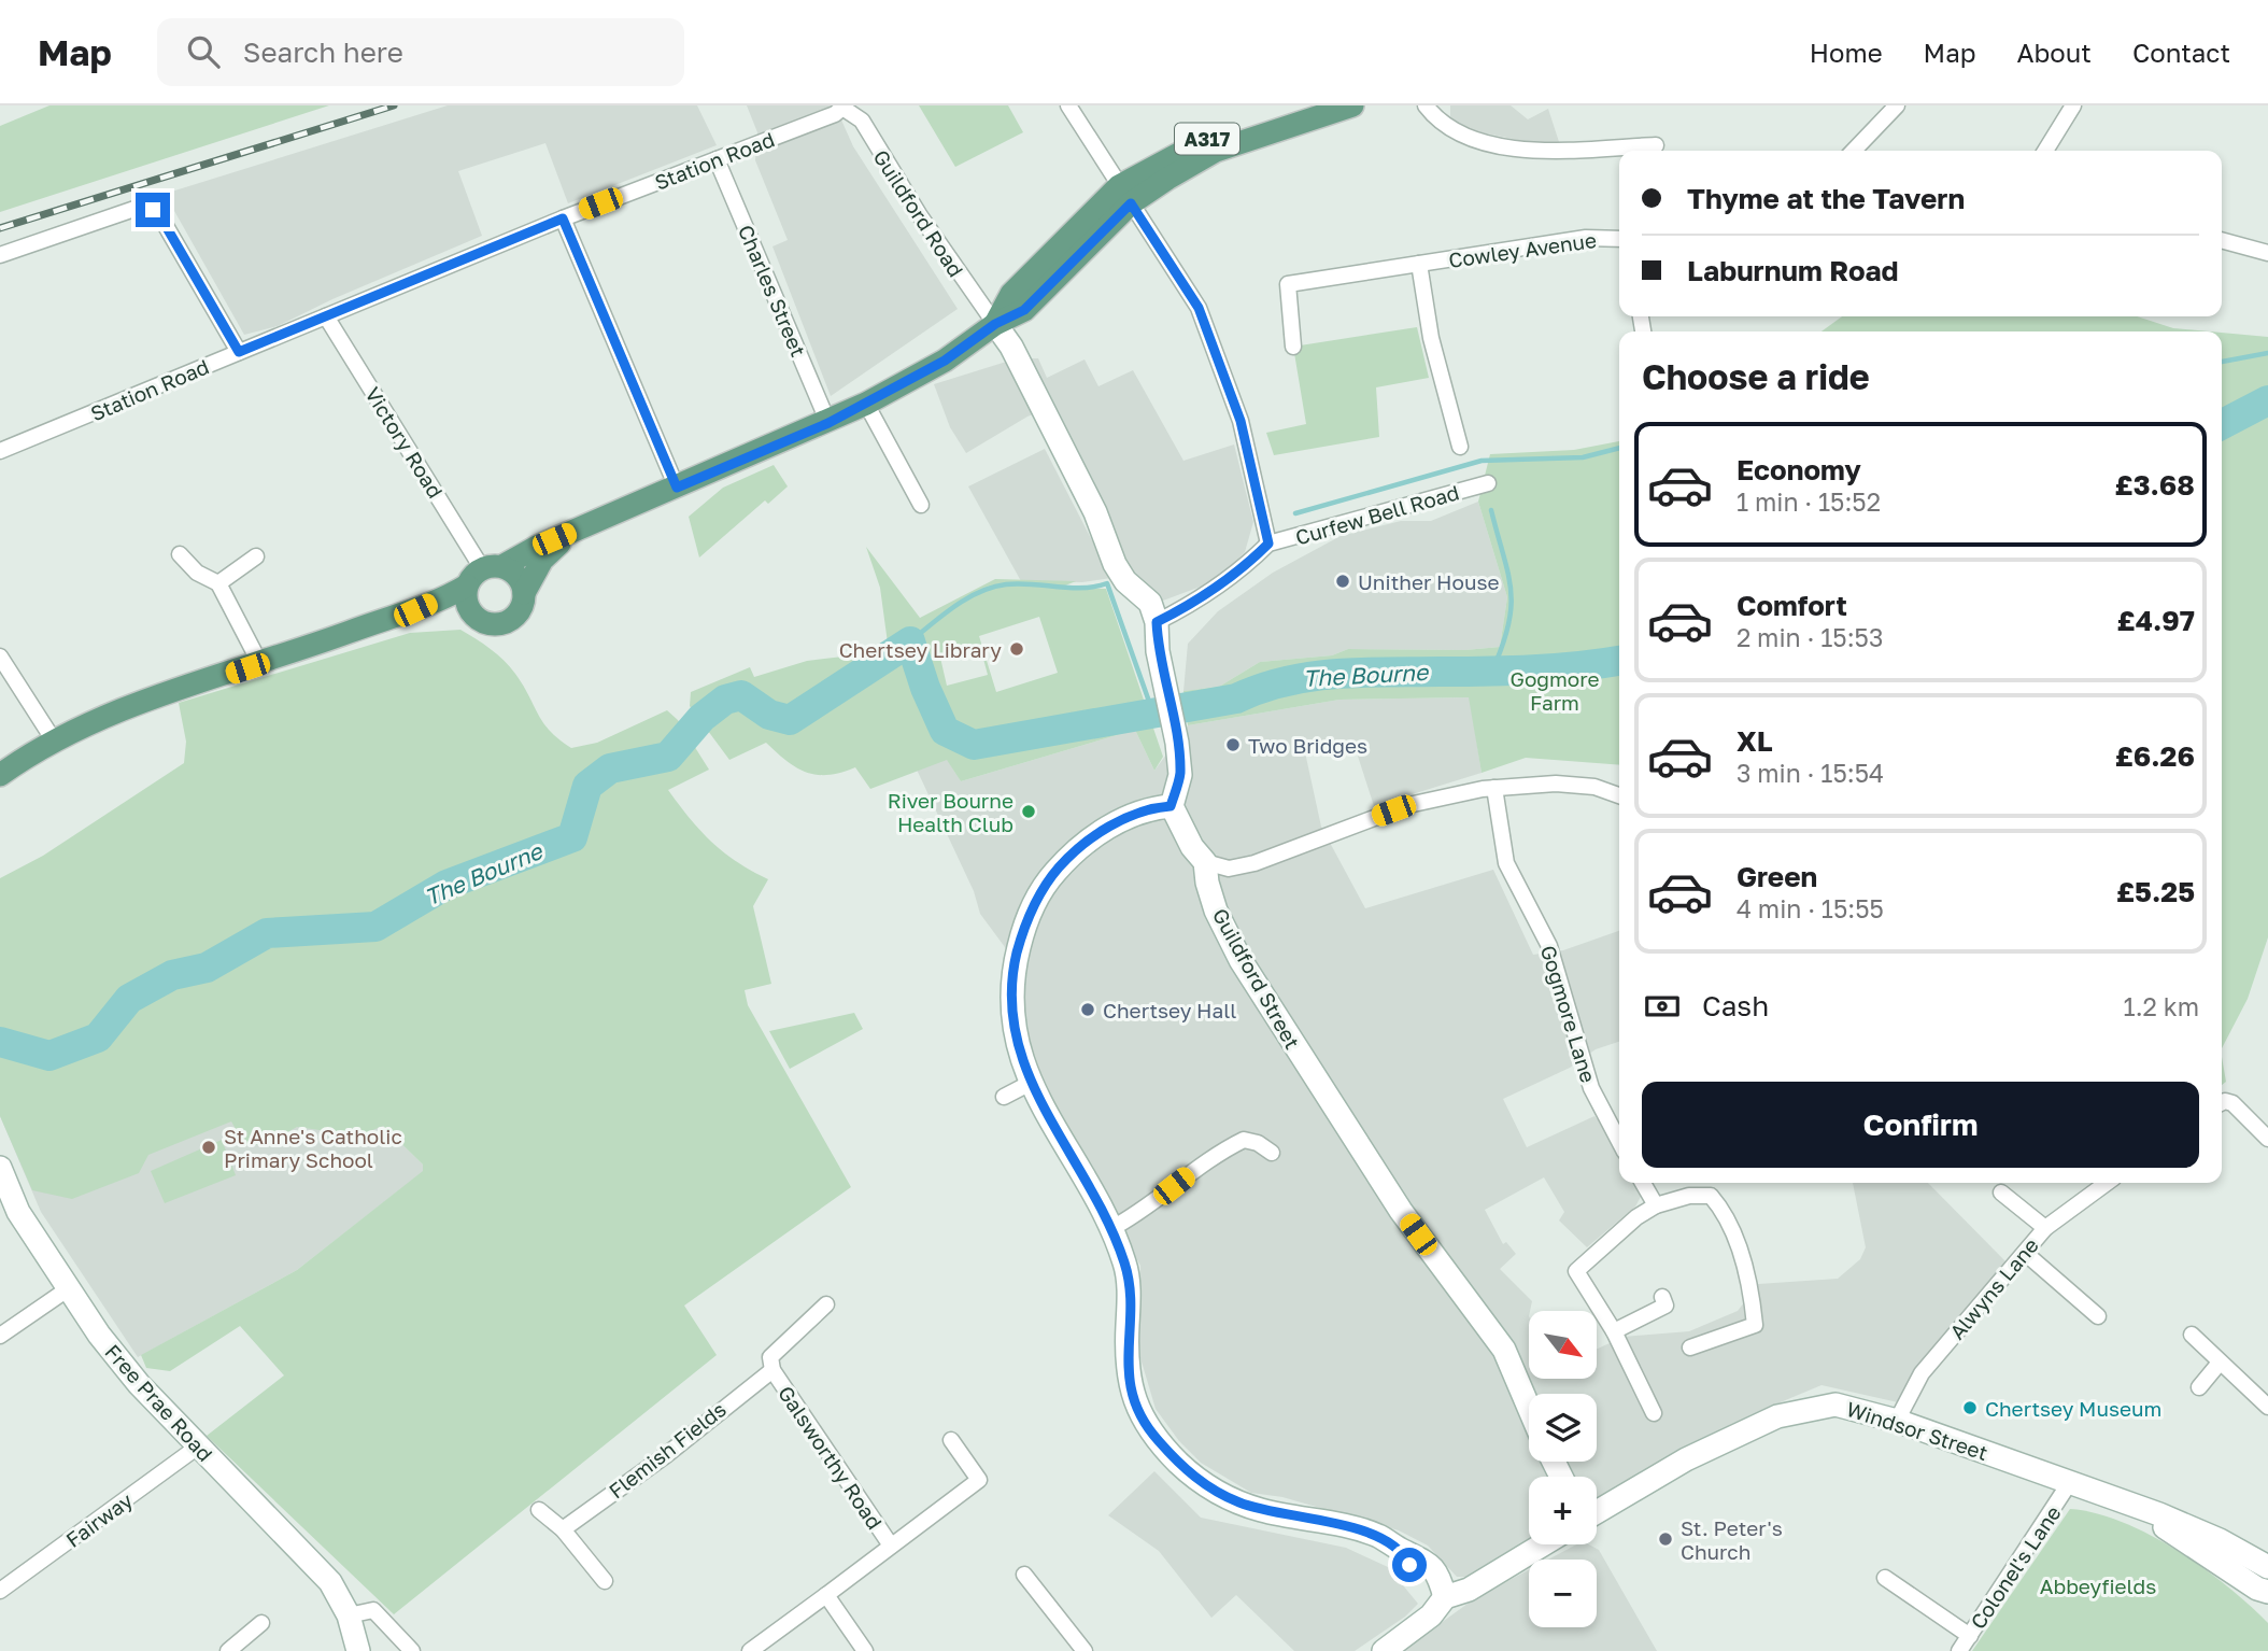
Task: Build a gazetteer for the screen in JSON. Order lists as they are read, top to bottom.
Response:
{
  "streets": {
    "main road": [
      "A317",
      "Guildford Street",
      "Free Prae Road",
      "Windsor Street"
    ],
    "street": [
      "Station Road",
      "Guildford Road",
      "Cowley Avenue",
      "Charles Street",
      "Victory Road",
      "Curfew Bell Road",
      "Gogmore Lane",
      "Alwyns Lane",
      "Flemish Fields",
      "Galsworthy Road",
      "Fairway",
      "Colonel's Lane"
    ]
  },
  "crossings": [
    ["A317", "Guildford Road"],
    ["A317", "Charles Street"],
    ["A317", "Victory Road"],
    ["Station Road", "Guildford Road"],
    ["Station Road", "Charles Street"],
    ["Station Road", "Victory Road"],
    ["Alwyns Lane", "Windsor Street"],
    ["Free Prae Road", "Fairway"],
    ["Windsor Street", "Colonel's Lane"],
    ["Flemish Fields", "Galsworthy Road"]
  ],
  "water": ["The Bourne"],
  "parks": ["Gogmore Farm", "Abbeyfields"],
  "places": [
    "Unither House",
    "Chertsey Library",
    "Two Bridges",
    "River Bourne Health Club",
    "Chertsey Hall",
    "St Anne's Catholic Primary School",
    "Chertsey Museum",
    "St. Peter's Church"
  ],
  "north": "bottom right",
  "page": {
    "header": "Map",
    "search": "Search here",
    "nav": [
      "Home",
      "Map",
      "About",
      "Contact"
    ],
    "banner": ["Thyme at the Tavern", "Laburnum Road"],
    "heading": "Choose a ride",
    "list": [
      {
        "name": "Economy",
        "note": "1 min · 15:52",
        "value": "£3.68"
      },
      {
        "name": "Comfort",
        "note": "2 min · 15:53",
        "value": "£4.97"
      },
      {
        "name": "XL",
        "note": "3 min · 15:54",
        "value": "£6.26"
      },
      {
        "name": "Green",
        "note": "4 min · 15:55",
        "value": "£5.25"
      }
    ],
    "pay": ["Cash", "1.2 km"],
    "buttons": "Confirm",
    "map_buttons": ["+", "−"]
  }
}
